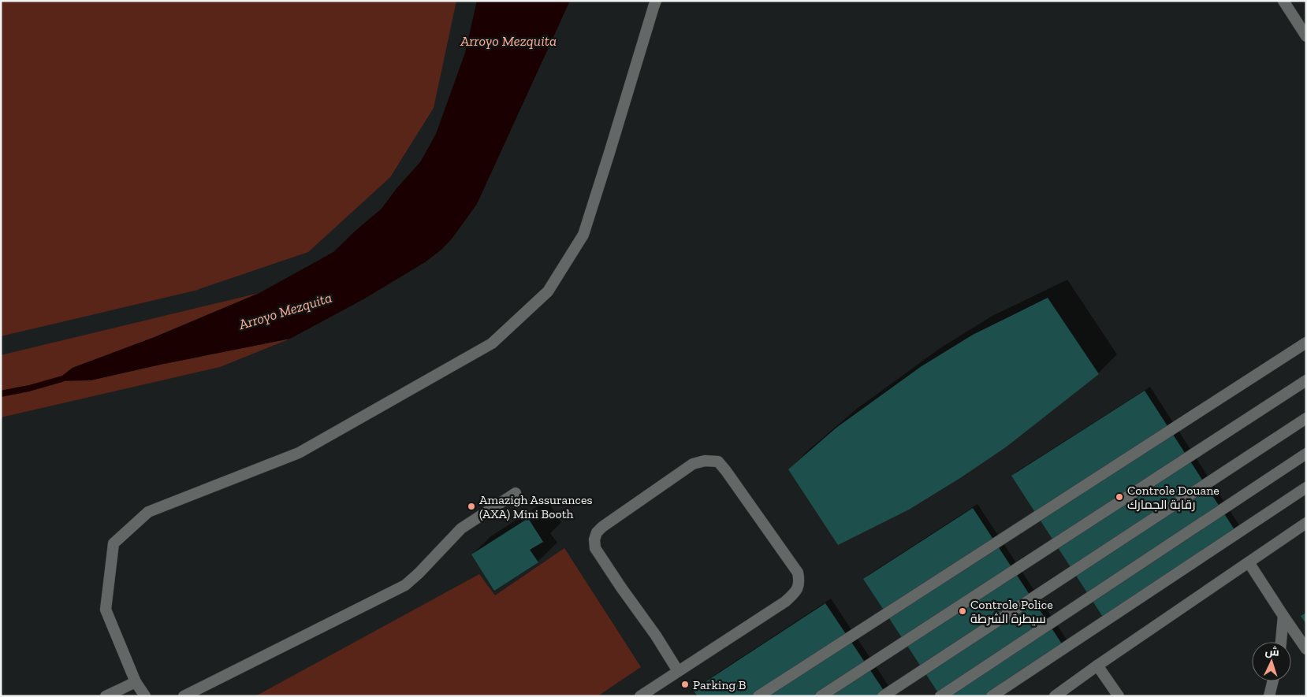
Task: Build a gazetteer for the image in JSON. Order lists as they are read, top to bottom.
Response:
{
  "water": ["Arroyo Mezquita"],
  "places": [
    "Controle Douane رقابة الجمارك",
    "Amazigh Assurances (AXA) Mini Booth",
    "Controle Police سيطرة الشرطة",
    "Parking B"
  ],
  "north": "top"
}
